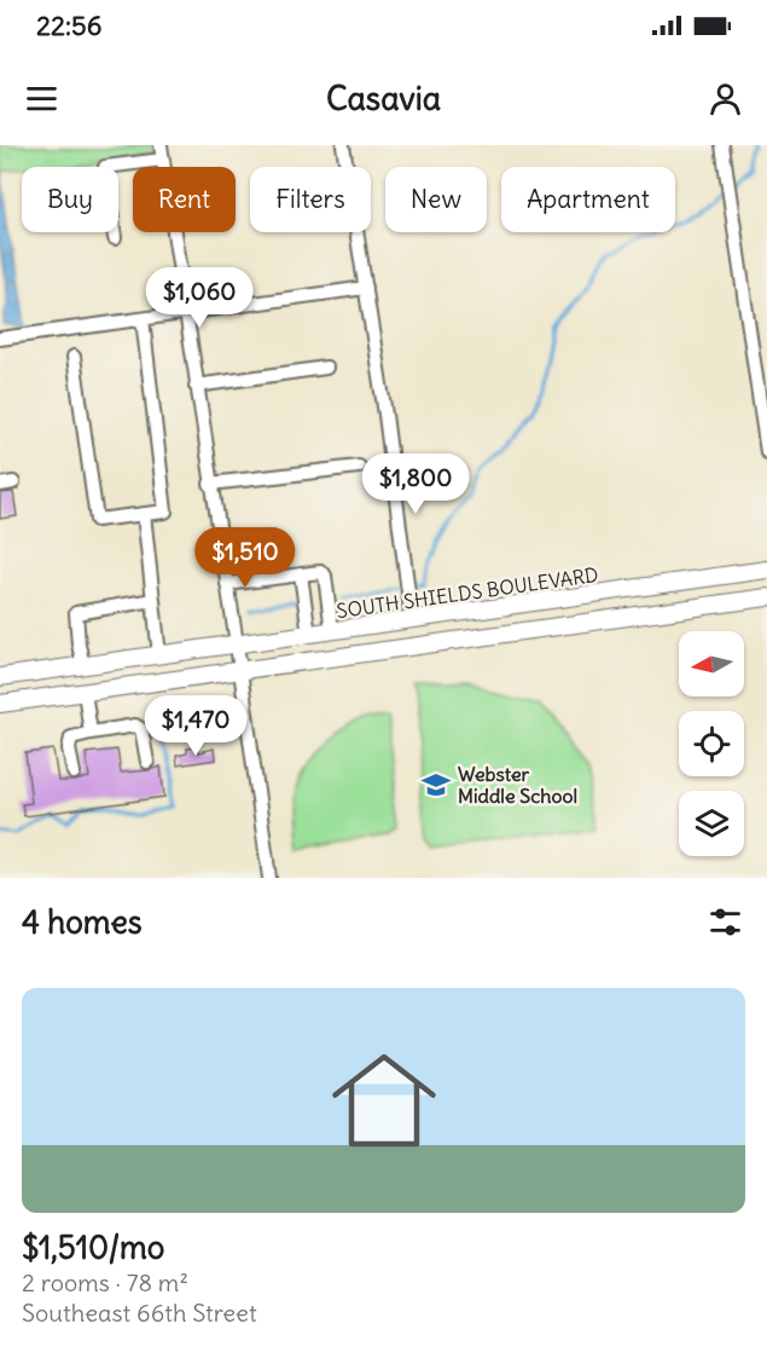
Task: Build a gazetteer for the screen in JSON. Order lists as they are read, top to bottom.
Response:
{
  "streets": {
    "main road": ["SOUTH SHIELDS BOULEVARD"]
  },
  "places": {
    "school or university": ["Webster Middle School"]
  },
  "north": "left",
  "page": {
    "status": "22:56",
    "header": "Casavia",
    "chip": [
      "Buy",
      "Rent",
      "Filters",
      "New",
      "Apartment"
    ],
    "price": [
      "$1,060",
      "$1,800",
      "$1,510",
      "$1,470"
    ],
    "heading": "4 homes",
    "list": [
      {
        "name": "$1,510/mo",
        "note": "2 rooms · 78 m² · Southeast 66th Street"
      }
    ]
  }
}
